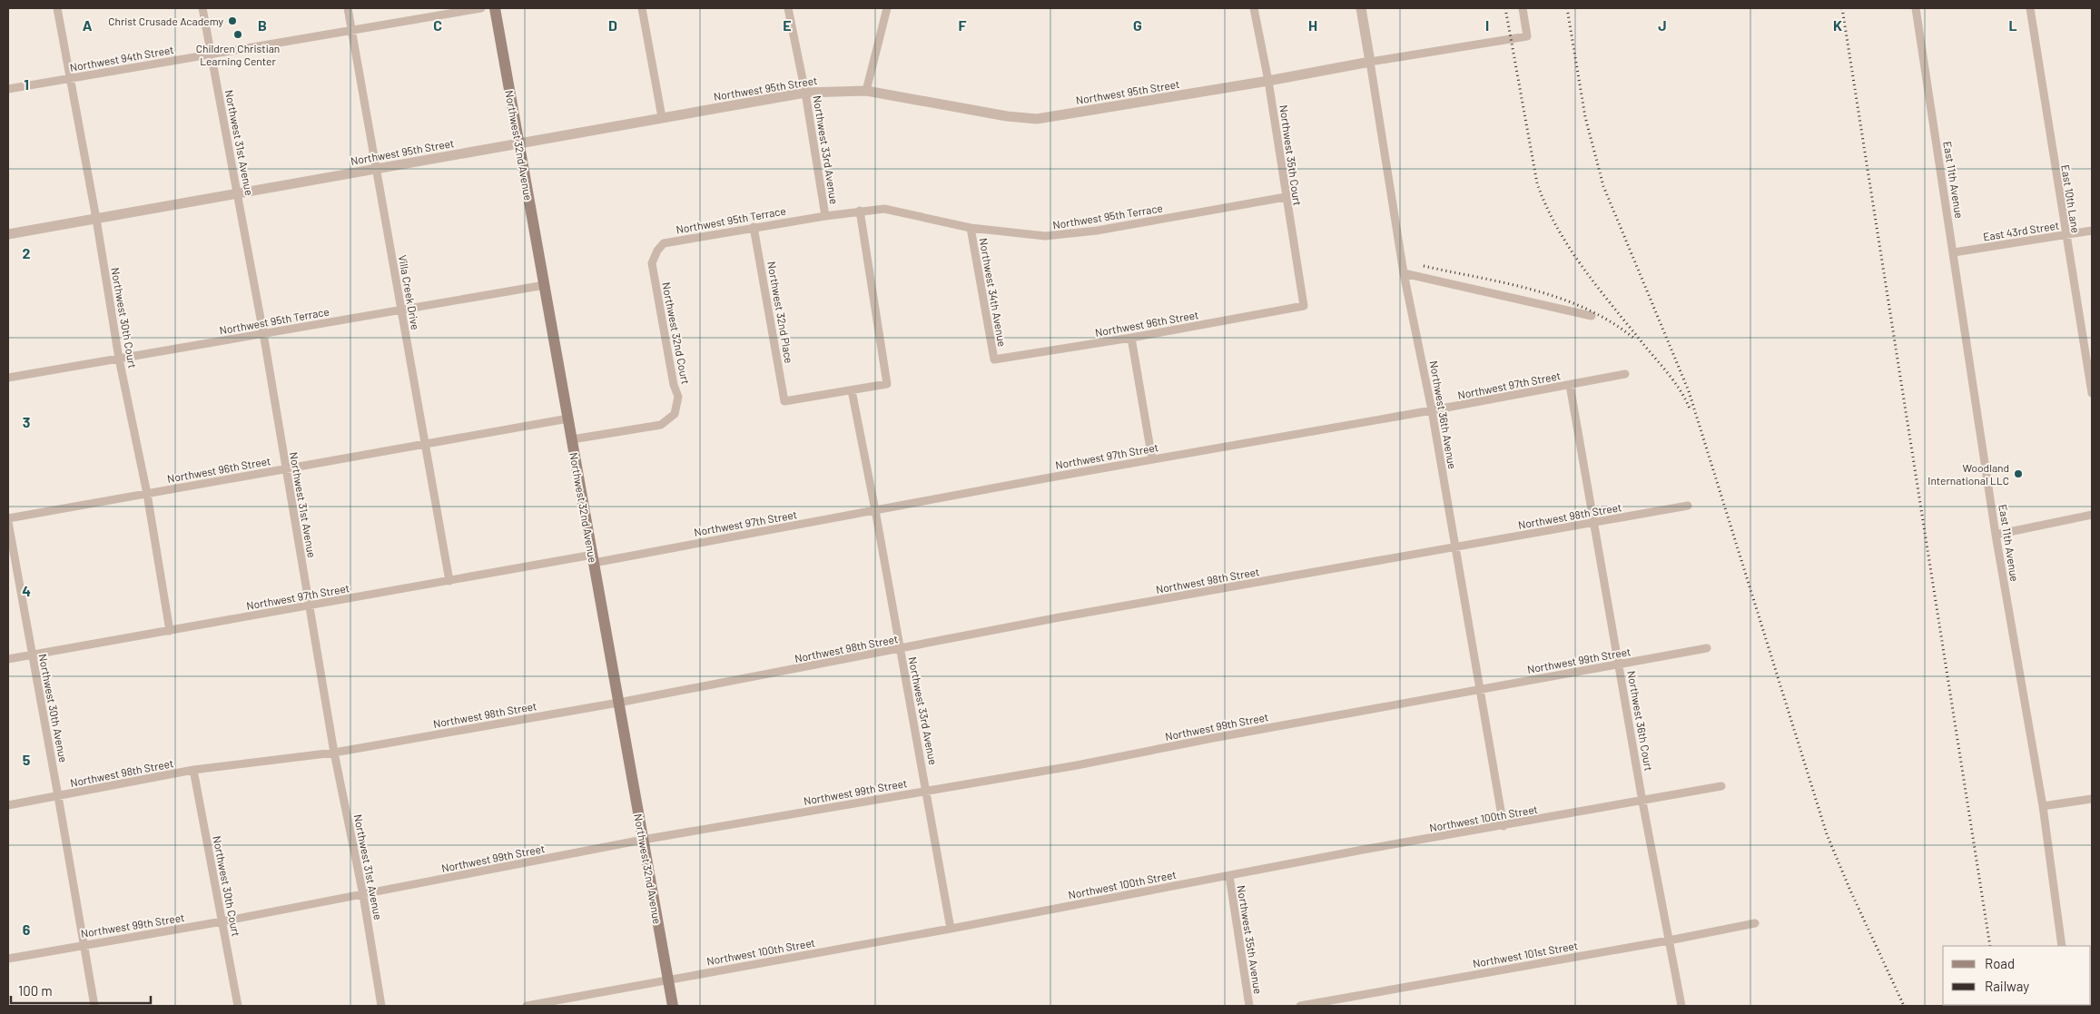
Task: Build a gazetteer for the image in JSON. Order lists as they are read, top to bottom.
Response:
{
  "streets": {
    "main road": ["Northwest 32nd Avenue"],
    "street": [
      "Northwest 94th Street",
      "Northwest 95th Street",
      "Northwest 31st Avenue",
      "Northwest 33rd Avenue",
      "Northwest 35th Court",
      "East 11th Avenue",
      "East 10th Lane",
      "Northwest 95th Terrace",
      "East 43rd Street",
      "Villa Creek Drive",
      "Northwest 34th Avenue",
      "Northwest 32nd Place",
      "Northwest 30th Court",
      "Northwest 96th Street",
      "Northwest 32nd Court",
      "Northwest 97th Street",
      "Northwest 36th Avenue",
      "Northwest 98th Street",
      "Northwest 99th Street",
      "Northwest 30th Avenue",
      "Northwest 36th Court",
      "Northwest 100th Street",
      "Northwest 35th Avenue",
      "Northwest 101st Street"
    ]
  },
  "crossings": [
    ["Northwest 94th Street", "Northwest 31st Avenue"],
    ["Northwest 94th Street", "Villa Creek Drive"],
    ["Northwest 94th Street", "Northwest 30th Court"],
    ["Northwest 95th Street", "Northwest 31st Avenue"],
    ["Northwest 95th Street", "Northwest 32nd Avenue"],
    ["Northwest 95th Street", "Northwest 33rd Avenue"],
    ["Northwest 95th Street", "Northwest 35th Court"],
    ["Northwest 95th Street", "Villa Creek Drive"],
    ["Northwest 95th Street", "Northwest 30th Court"],
    ["Northwest 95th Street", "Northwest 36th Avenue"],
    ["Northwest 31st Avenue", "Northwest 95th Terrace"],
    ["Northwest 31st Avenue", "Northwest 96th Street"],
    ["Northwest 31st Avenue", "Northwest 97th Street"],
    ["Northwest 31st Avenue", "Northwest 98th Street"],
    ["Northwest 31st Avenue", "Northwest 99th Street"],
    ["Northwest 32nd Avenue", "Northwest 95th Terrace"],
    ["Northwest 32nd Avenue", "Northwest 96th Street"],
    ["Northwest 32nd Avenue", "Northwest 32nd Court"],
    ["Northwest 32nd Avenue", "Northwest 97th Street"],
    ["Northwest 32nd Avenue", "Northwest 98th Street"],
    ["Northwest 32nd Avenue", "Northwest 99th Street"],
    ["Northwest 32nd Avenue", "Northwest 100th Street"],
    ["Northwest 33rd Avenue", "Northwest 95th Terrace"],
    ["Northwest 33rd Avenue", "Northwest 32nd Place"],
    ["Northwest 33rd Avenue", "Northwest 97th Street"],
    ["Northwest 33rd Avenue", "Northwest 98th Street"],
    ["Northwest 33rd Avenue", "Northwest 99th Street"],
    ["Northwest 33rd Avenue", "Northwest 100th Street"],
    ["Northwest 35th Court", "Northwest 95th Terrace"],
    ["Northwest 35th Court", "Northwest 96th Street"],
    ["East 11th Avenue", "East 43rd Street"],
    ["East 10th Lane", "East 43rd Street"],
    ["Northwest 95th Terrace", "Villa Creek Drive"],
    ["Northwest 95th Terrace", "Northwest 34th Avenue"],
    ["Northwest 95th Terrace", "Northwest 32nd Place"],
    ["Northwest 95th Terrace", "Northwest 30th Court"],
    ["Northwest 95th Terrace", "Northwest 32nd Court"],
    ["Villa Creek Drive", "Northwest 96th Street"],
    ["Villa Creek Drive", "Northwest 97th Street"],
    ["Northwest 34th Avenue", "Northwest 96th Street"],
    ["Northwest 30th Court", "Northwest 96th Street"],
    ["Northwest 30th Court", "Northwest 97th Street"],
    ["Northwest 30th Court", "Northwest 98th Street"],
    ["Northwest 30th Court", "Northwest 99th Street"],
    ["Northwest 96th Street", "Northwest 30th Avenue"],
    ["Northwest 97th Street", "Northwest 36th Avenue"],
    ["Northwest 97th Street", "Northwest 30th Avenue"],
    ["Northwest 97th Street", "Northwest 36th Court"],
    ["Northwest 36th Avenue", "Northwest 98th Street"],
    ["Northwest 36th Avenue", "Northwest 99th Street"],
    ["Northwest 36th Avenue", "Northwest 100th Street"],
    ["Northwest 98th Street", "Northwest 30th Avenue"],
    ["Northwest 98th Street", "Northwest 36th Court"],
    ["Northwest 99th Street", "Northwest 30th Avenue"],
    ["Northwest 99th Street", "Northwest 36th Court"],
    ["Northwest 36th Court", "Northwest 100th Street"],
    ["Northwest 36th Court", "Northwest 101st Street"],
    ["Northwest 100th Street", "Northwest 35th Avenue"]
  ],
  "places": ["Christ Crusade Academy", "Children Christian Learning Center", "Woodland International LLC"],
  "legend": ["Road", "Railway"],
  "scale_bar": "100 m",
  "grid": {
    "columns": [
      "A",
      "B",
      "C",
      "D",
      "E",
      "F",
      "G",
      "H",
      "I",
      "J",
      "K",
      "L"
    ],
    "rows": [
      "1",
      "2",
      "3",
      "4",
      "5",
      "6"
    ]
  }
}
